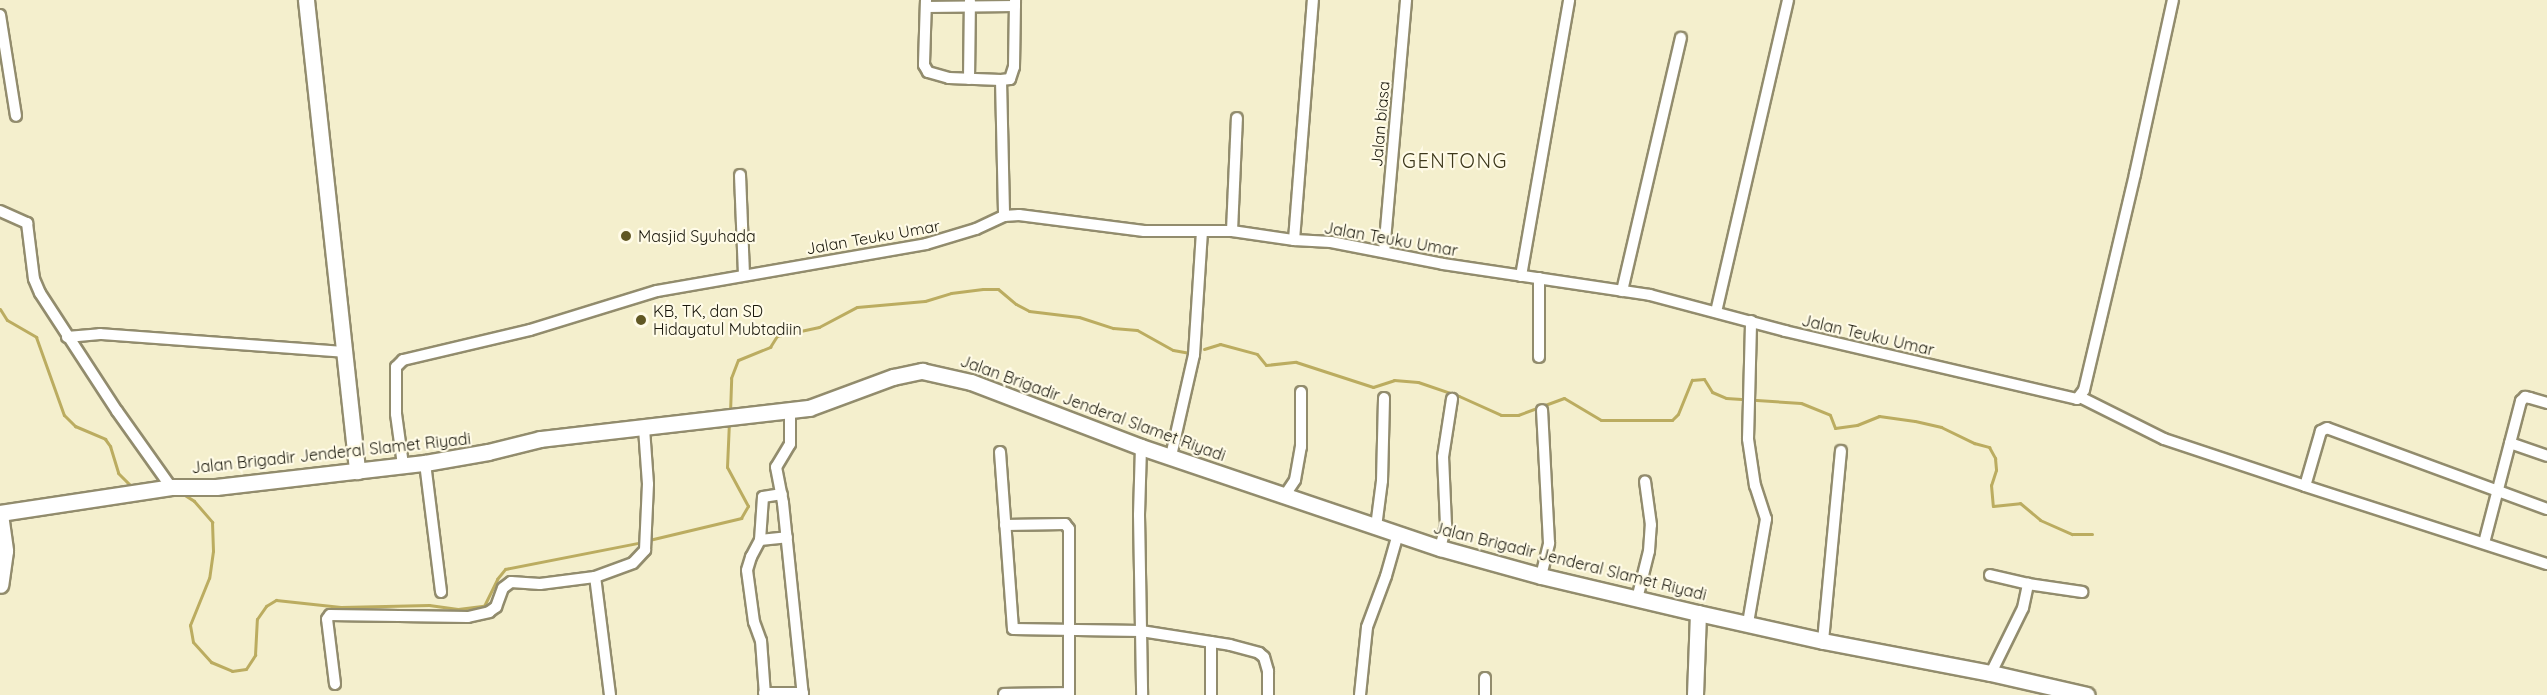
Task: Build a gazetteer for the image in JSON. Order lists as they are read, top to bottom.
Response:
{
  "streets": {
    "main road": ["Jalan Brigadir Jenderal Slamet Riyadi"],
    "street": ["Jalan biasa", "Jalan Teuku Umar"]
  },
  "crossings": [
    ["Jalan biasa", "Jalan Teuku Umar"],
    ["Jalan Teuku Umar", "Jalan Brigadir Jenderal Slamet Riyadi"]
  ],
  "districts": ["GENTONG"],
  "places": ["Masjid Syuhada", "KB, TK, dan SD Hidayatul Mubtadiin"]
}
